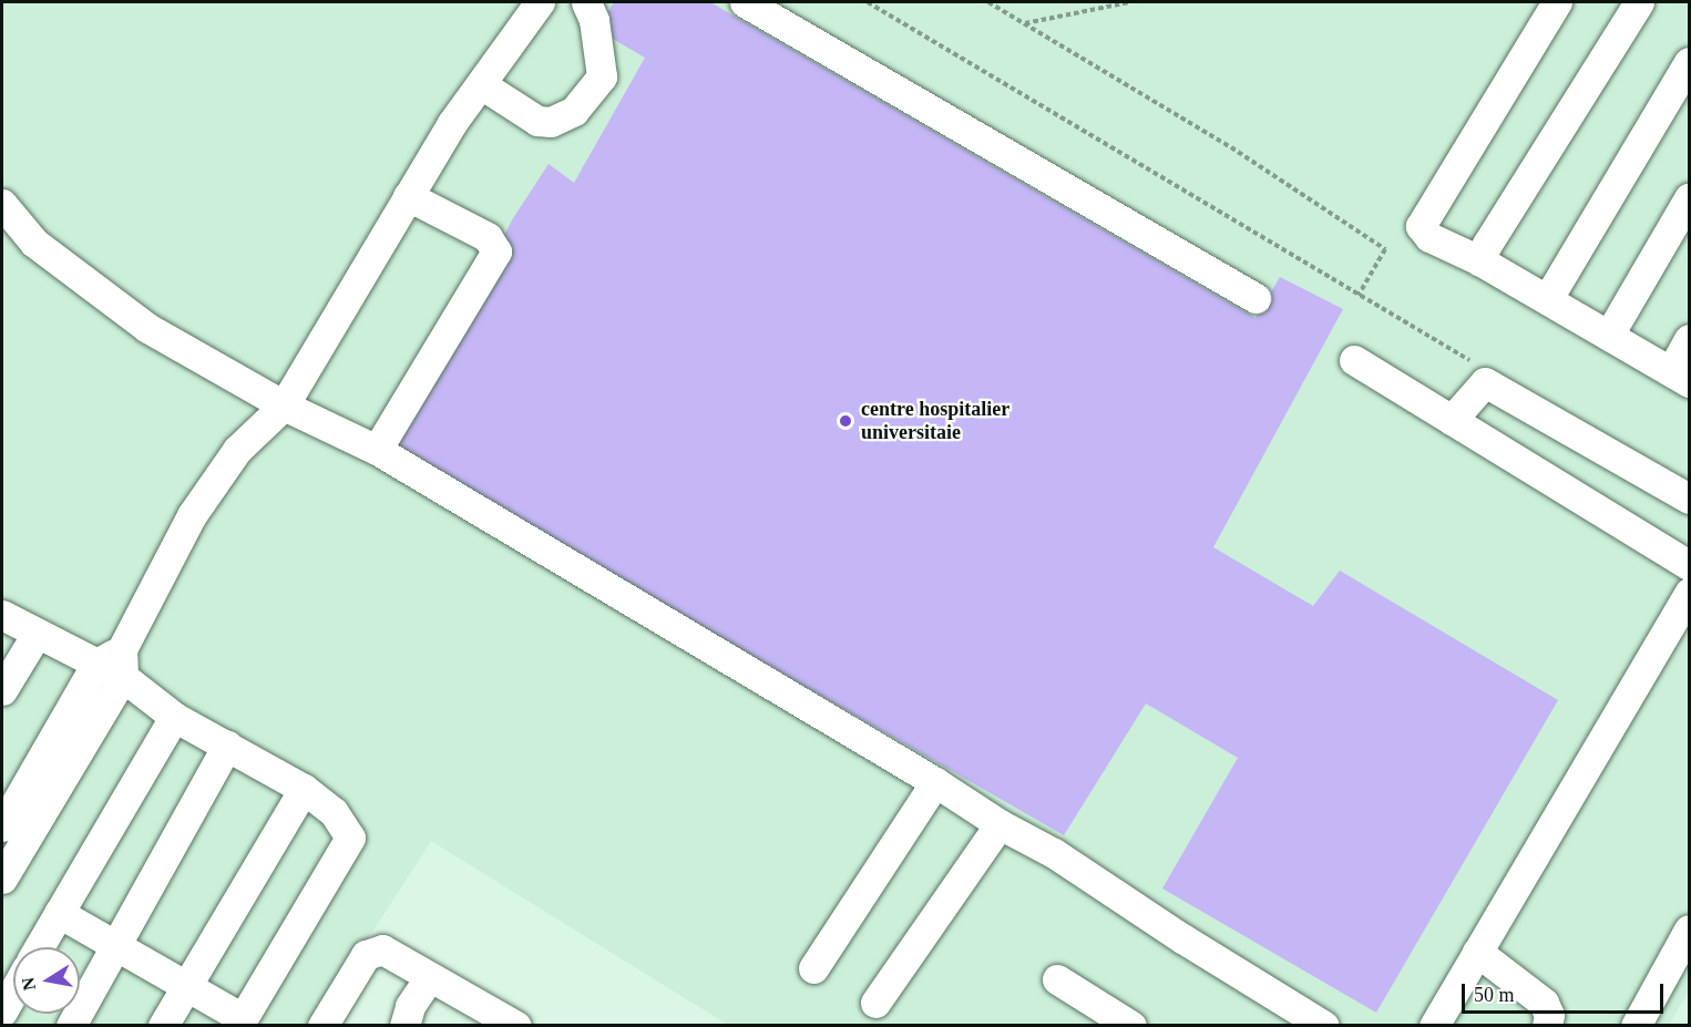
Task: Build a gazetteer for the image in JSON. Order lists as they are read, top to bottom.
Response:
{
  "places": ["centre hospitalier universitaie"],
  "scale_bar": "50 m",
  "north": "left"
}
